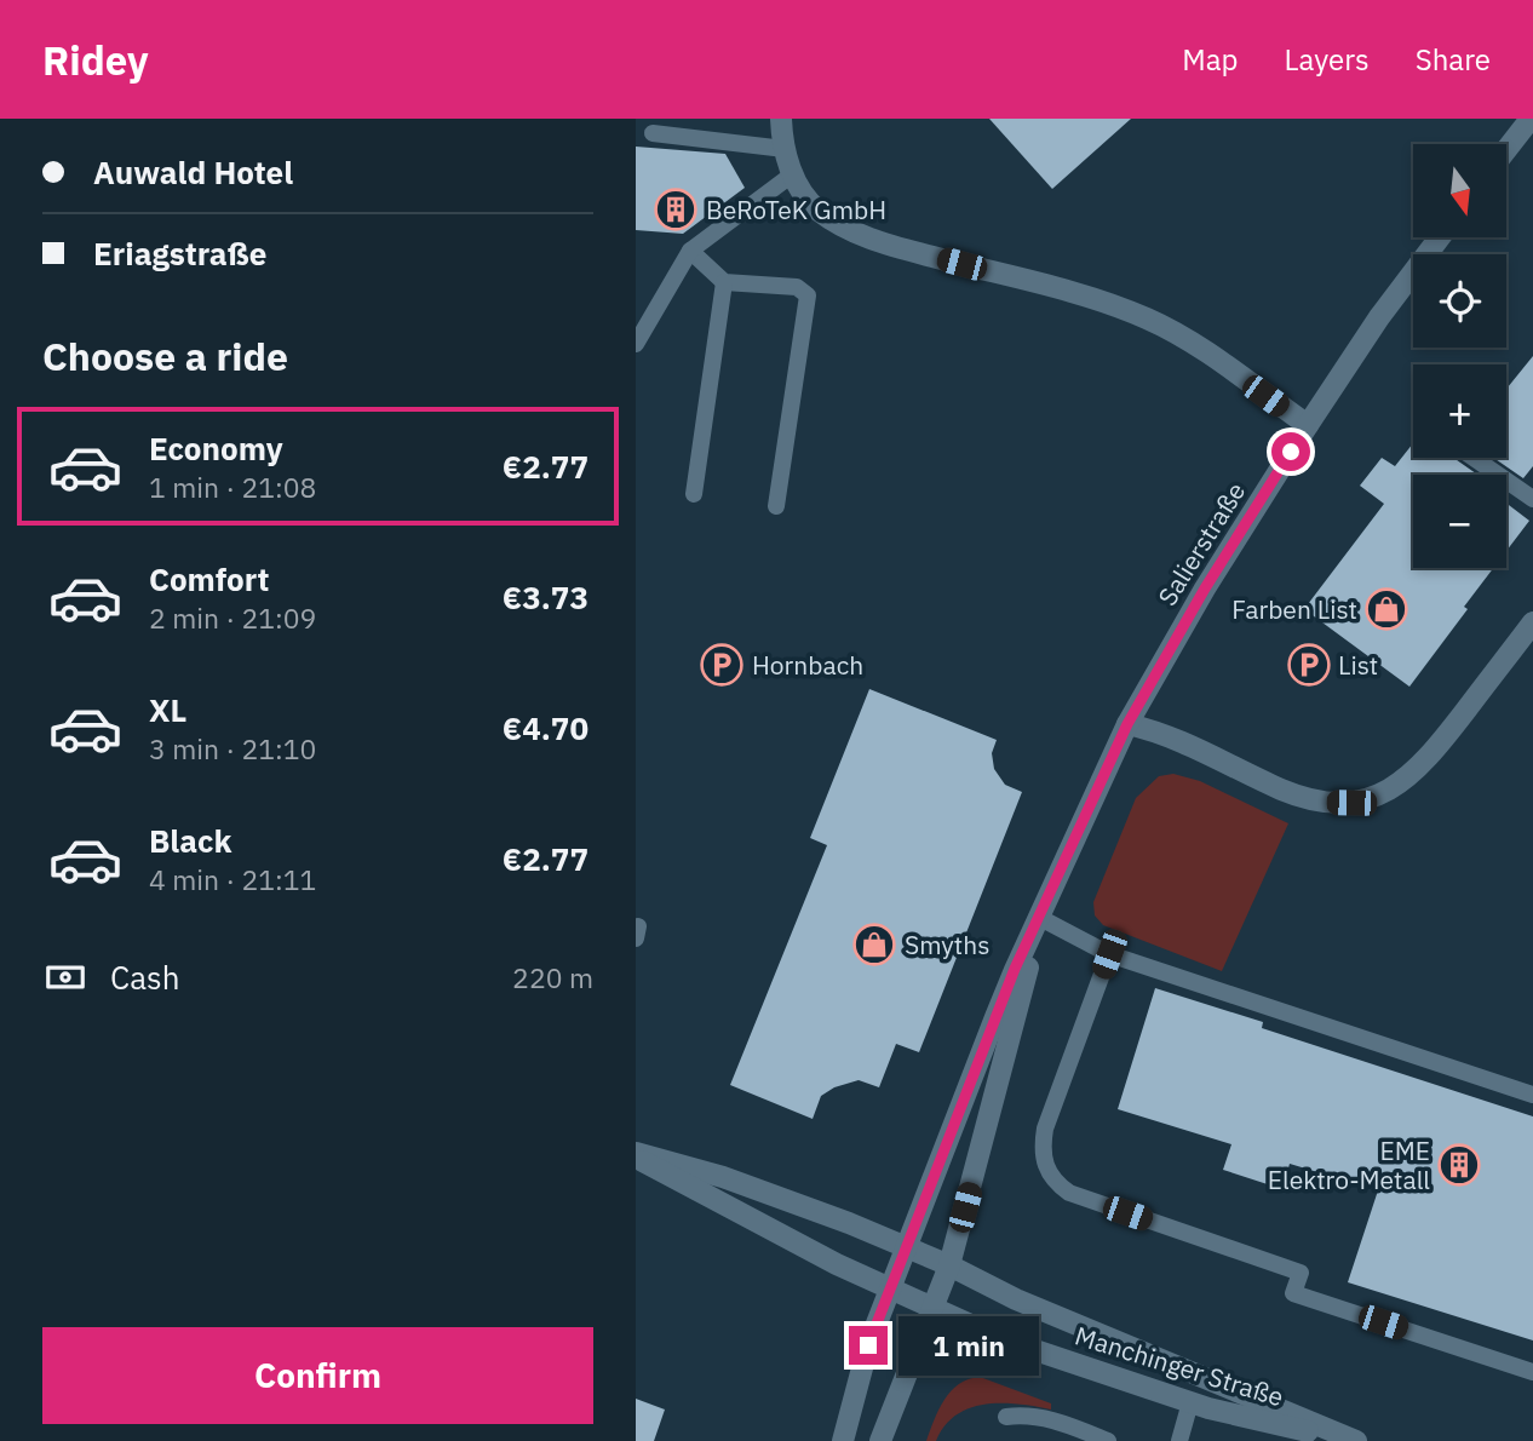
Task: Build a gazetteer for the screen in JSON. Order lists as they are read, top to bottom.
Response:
{
  "streets": {
    "main road": ["Salierstraße", "Manchinger Straße"]
  },
  "crossings": [
    ["Salierstraße", "Manchinger Straße"]
  ],
  "places": {
    "building": ["BeRoTeK GmbH", "EME Elektro-Metall"],
    "shop": ["Farben List", "Smyths"],
    "parking": ["Hornbach", "List"]
  },
  "north": "bottom",
  "page": {
    "header": "Ridey",
    "nav": ["Map", "Layers", "Share"],
    "banner": ["Auwald Hotel", "Eriagstraße"],
    "map_buttons": ["+", "−"],
    "heading": "Choose a ride",
    "list": [
      {
        "name": "Economy",
        "note": "1 min · 21:08",
        "value": "€2.77"
      },
      {
        "name": "Comfort",
        "note": "2 min · 21:09",
        "value": "€3.73"
      },
      {
        "name": "XL",
        "note": "3 min · 21:10",
        "value": "€4.70"
      },
      {
        "name": "Black",
        "note": "4 min · 21:11",
        "value": "€2.77"
      }
    ],
    "pay": ["Cash", "220 m"],
    "buttons": "Confirm",
    "bubble": "1 min"
  }
}
